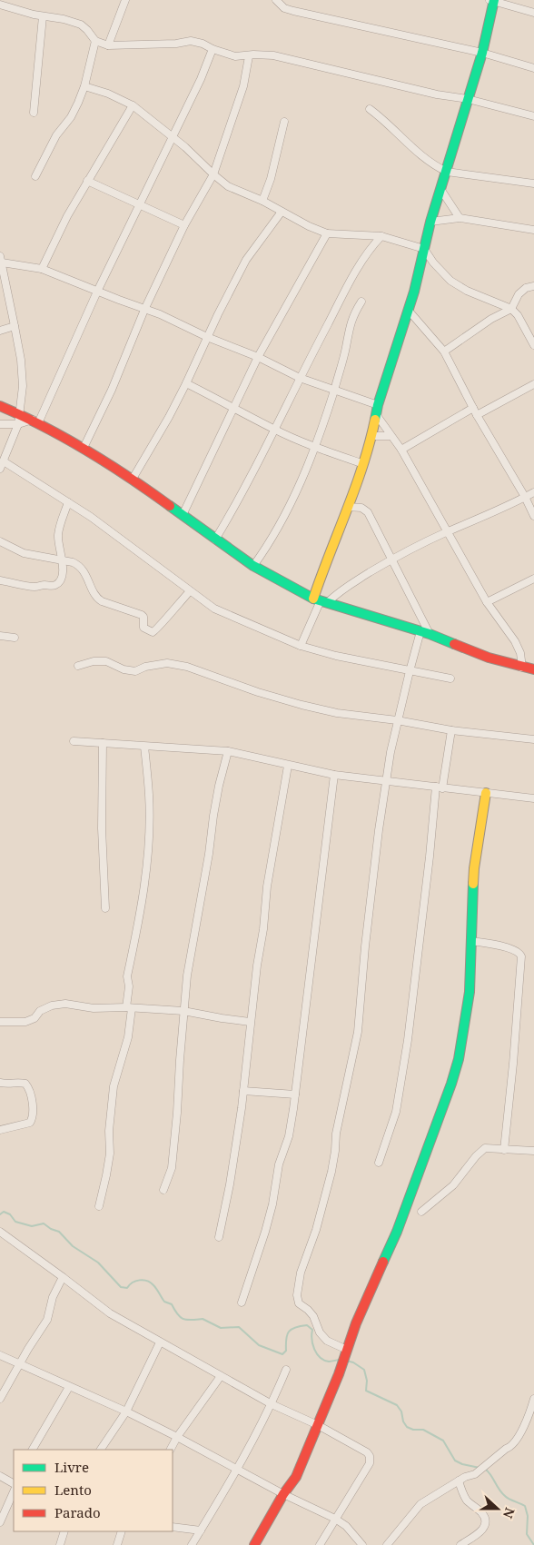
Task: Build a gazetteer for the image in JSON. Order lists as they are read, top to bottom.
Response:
{
  "legend": ["Livre", "Lento", "Parado"],
  "north": "right"
}
